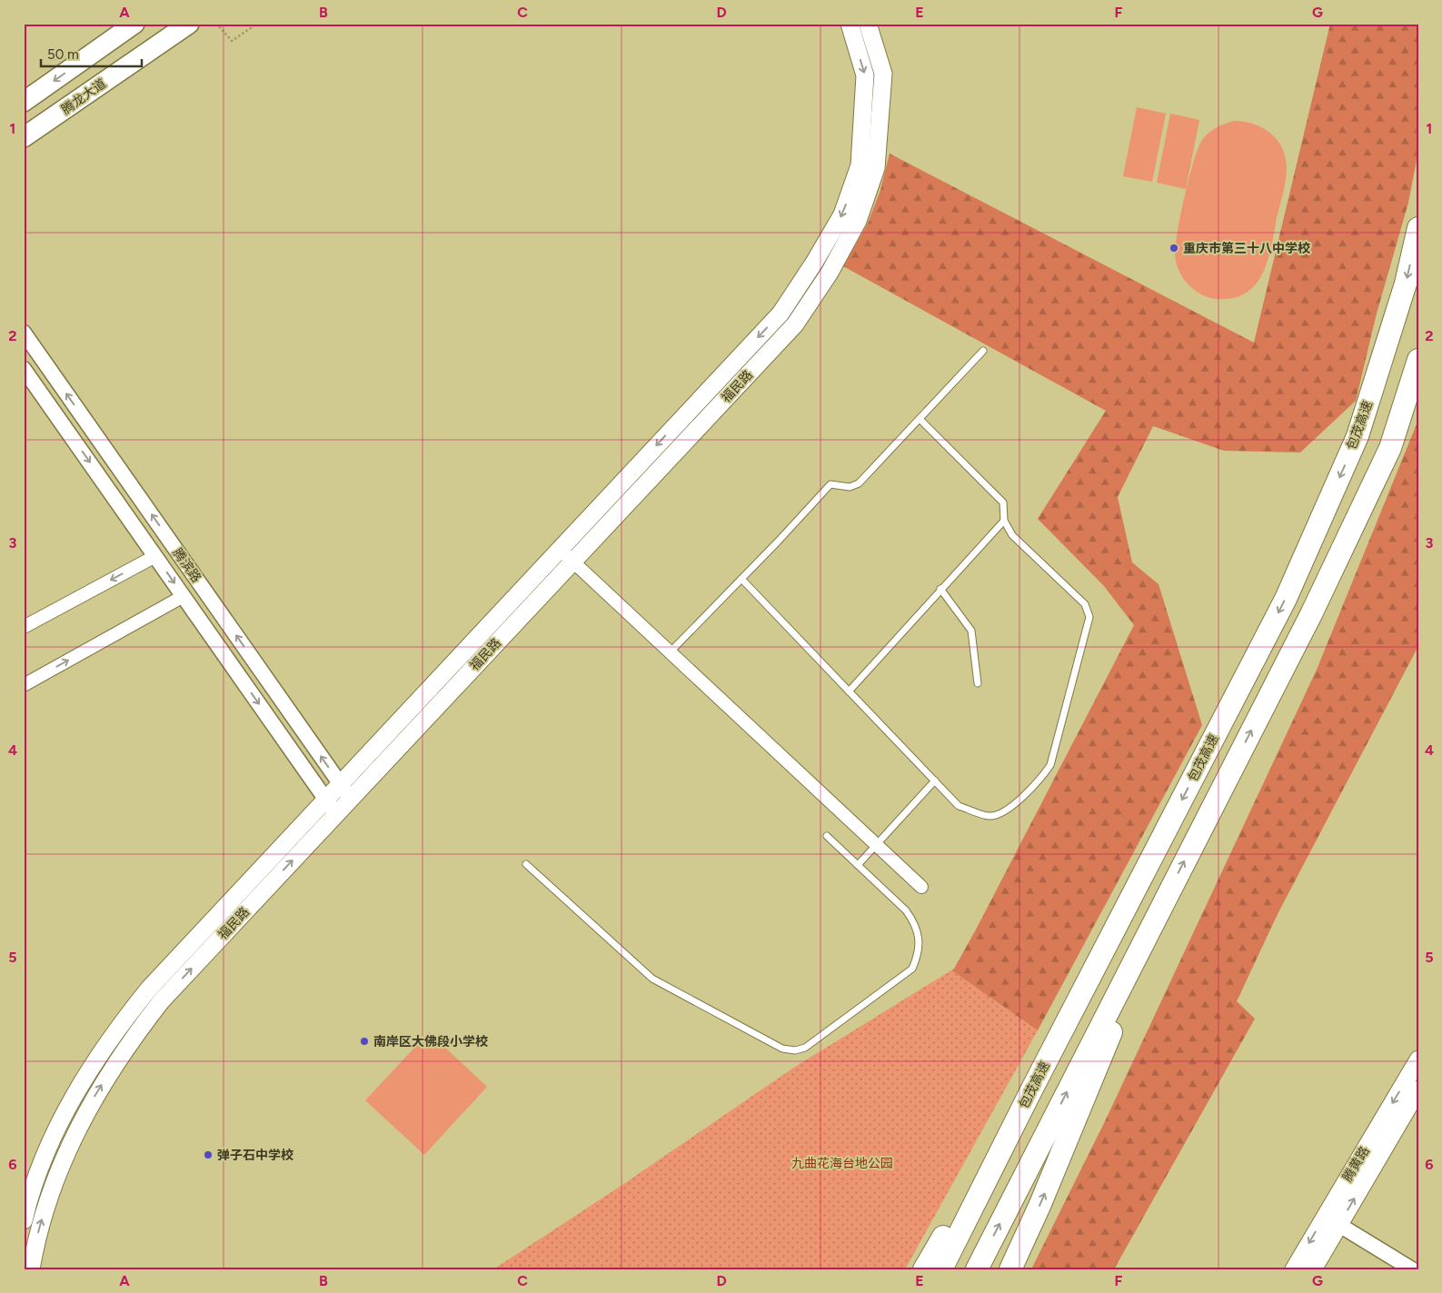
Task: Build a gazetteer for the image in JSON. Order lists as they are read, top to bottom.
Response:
{
  "streets": {
    "highway": ["包茂高速"],
    "main road": ["腾龙大道", "福民路", "腾黄路"],
    "street": ["腾滨路"]
  },
  "crossings": [
    ["福民路", "腾滨路"]
  ],
  "parks": ["九曲花海台地公园"],
  "places": ["重庆市第三十八中学校", "南岸区大佛段小学校", "弹子石中学校"],
  "scale_bar": "50 m",
  "grid": {
    "columns": [
      "A",
      "B",
      "C",
      "D",
      "E",
      "F",
      "G"
    ],
    "rows": [
      "1",
      "2",
      "3",
      "4",
      "5",
      "6"
    ]
  }
}
